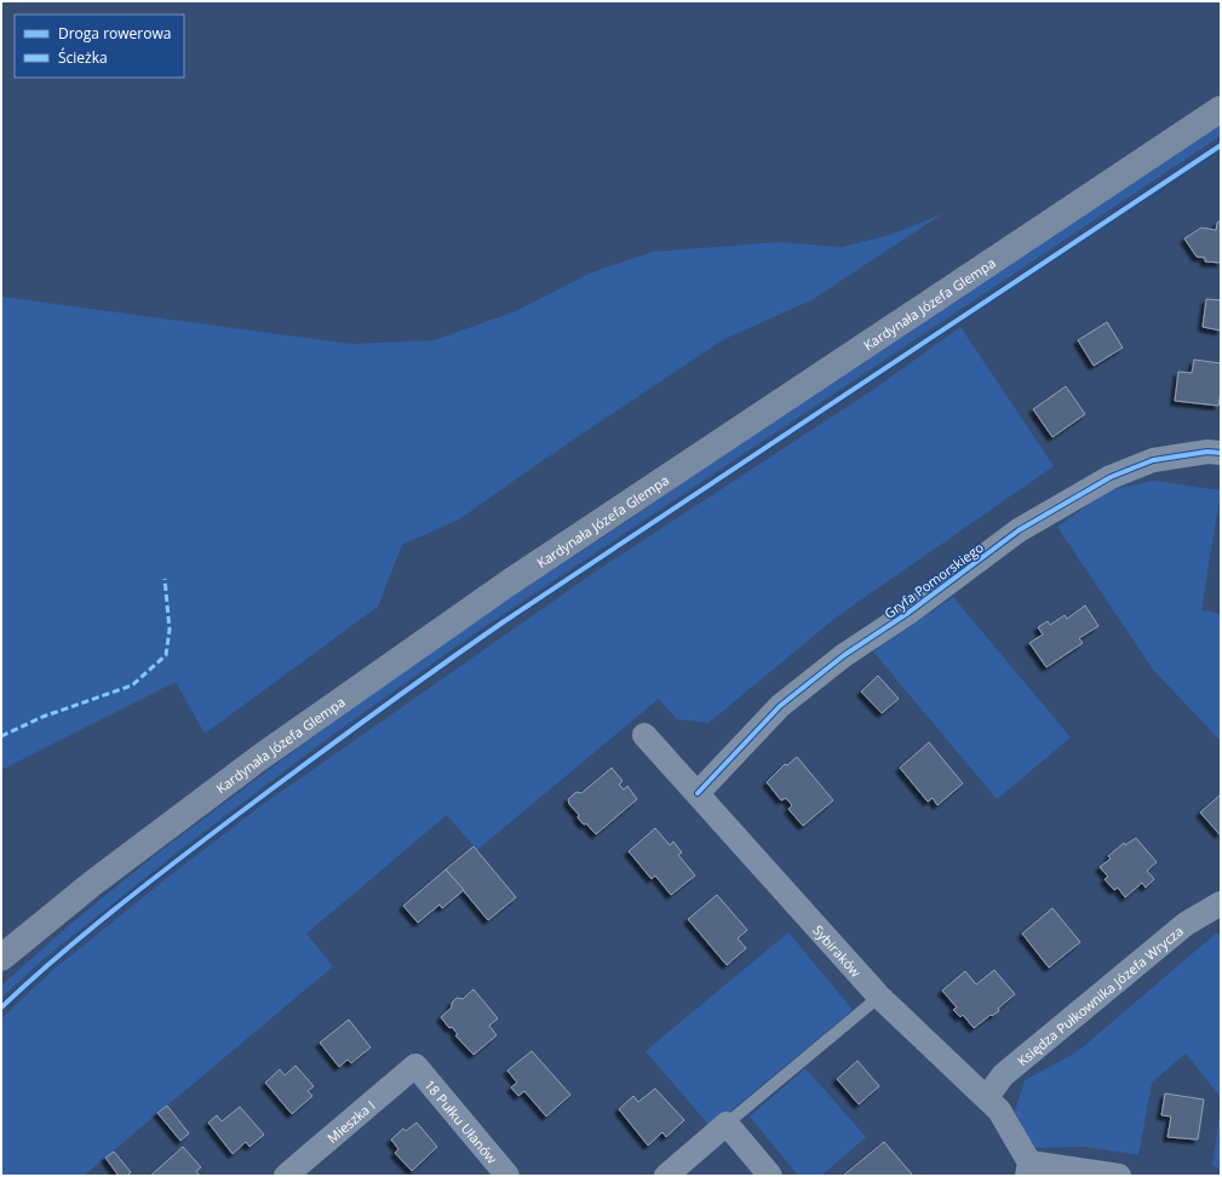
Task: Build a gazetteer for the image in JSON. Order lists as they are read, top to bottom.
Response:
{
  "streets": {
    "main road": ["Kardynała Józefa Glempa"],
    "street": [
      "Gryfa Pomorskiego",
      "Sybiraków",
      "Księdza Pułkownika Józefa Wrycza",
      "Mieszka I",
      "18 Pułku Ułanów"
    ]
  },
  "crossings": [
    ["Gryfa Pomorskiego", "Sybiraków"],
    ["Sybiraków", "Księdza Pułkownika Józefa Wrycza"],
    ["Mieszka I", "18 Pułku Ułanów"]
  ],
  "legend": ["Droga rowerowa", "Ścieżka"]
}
